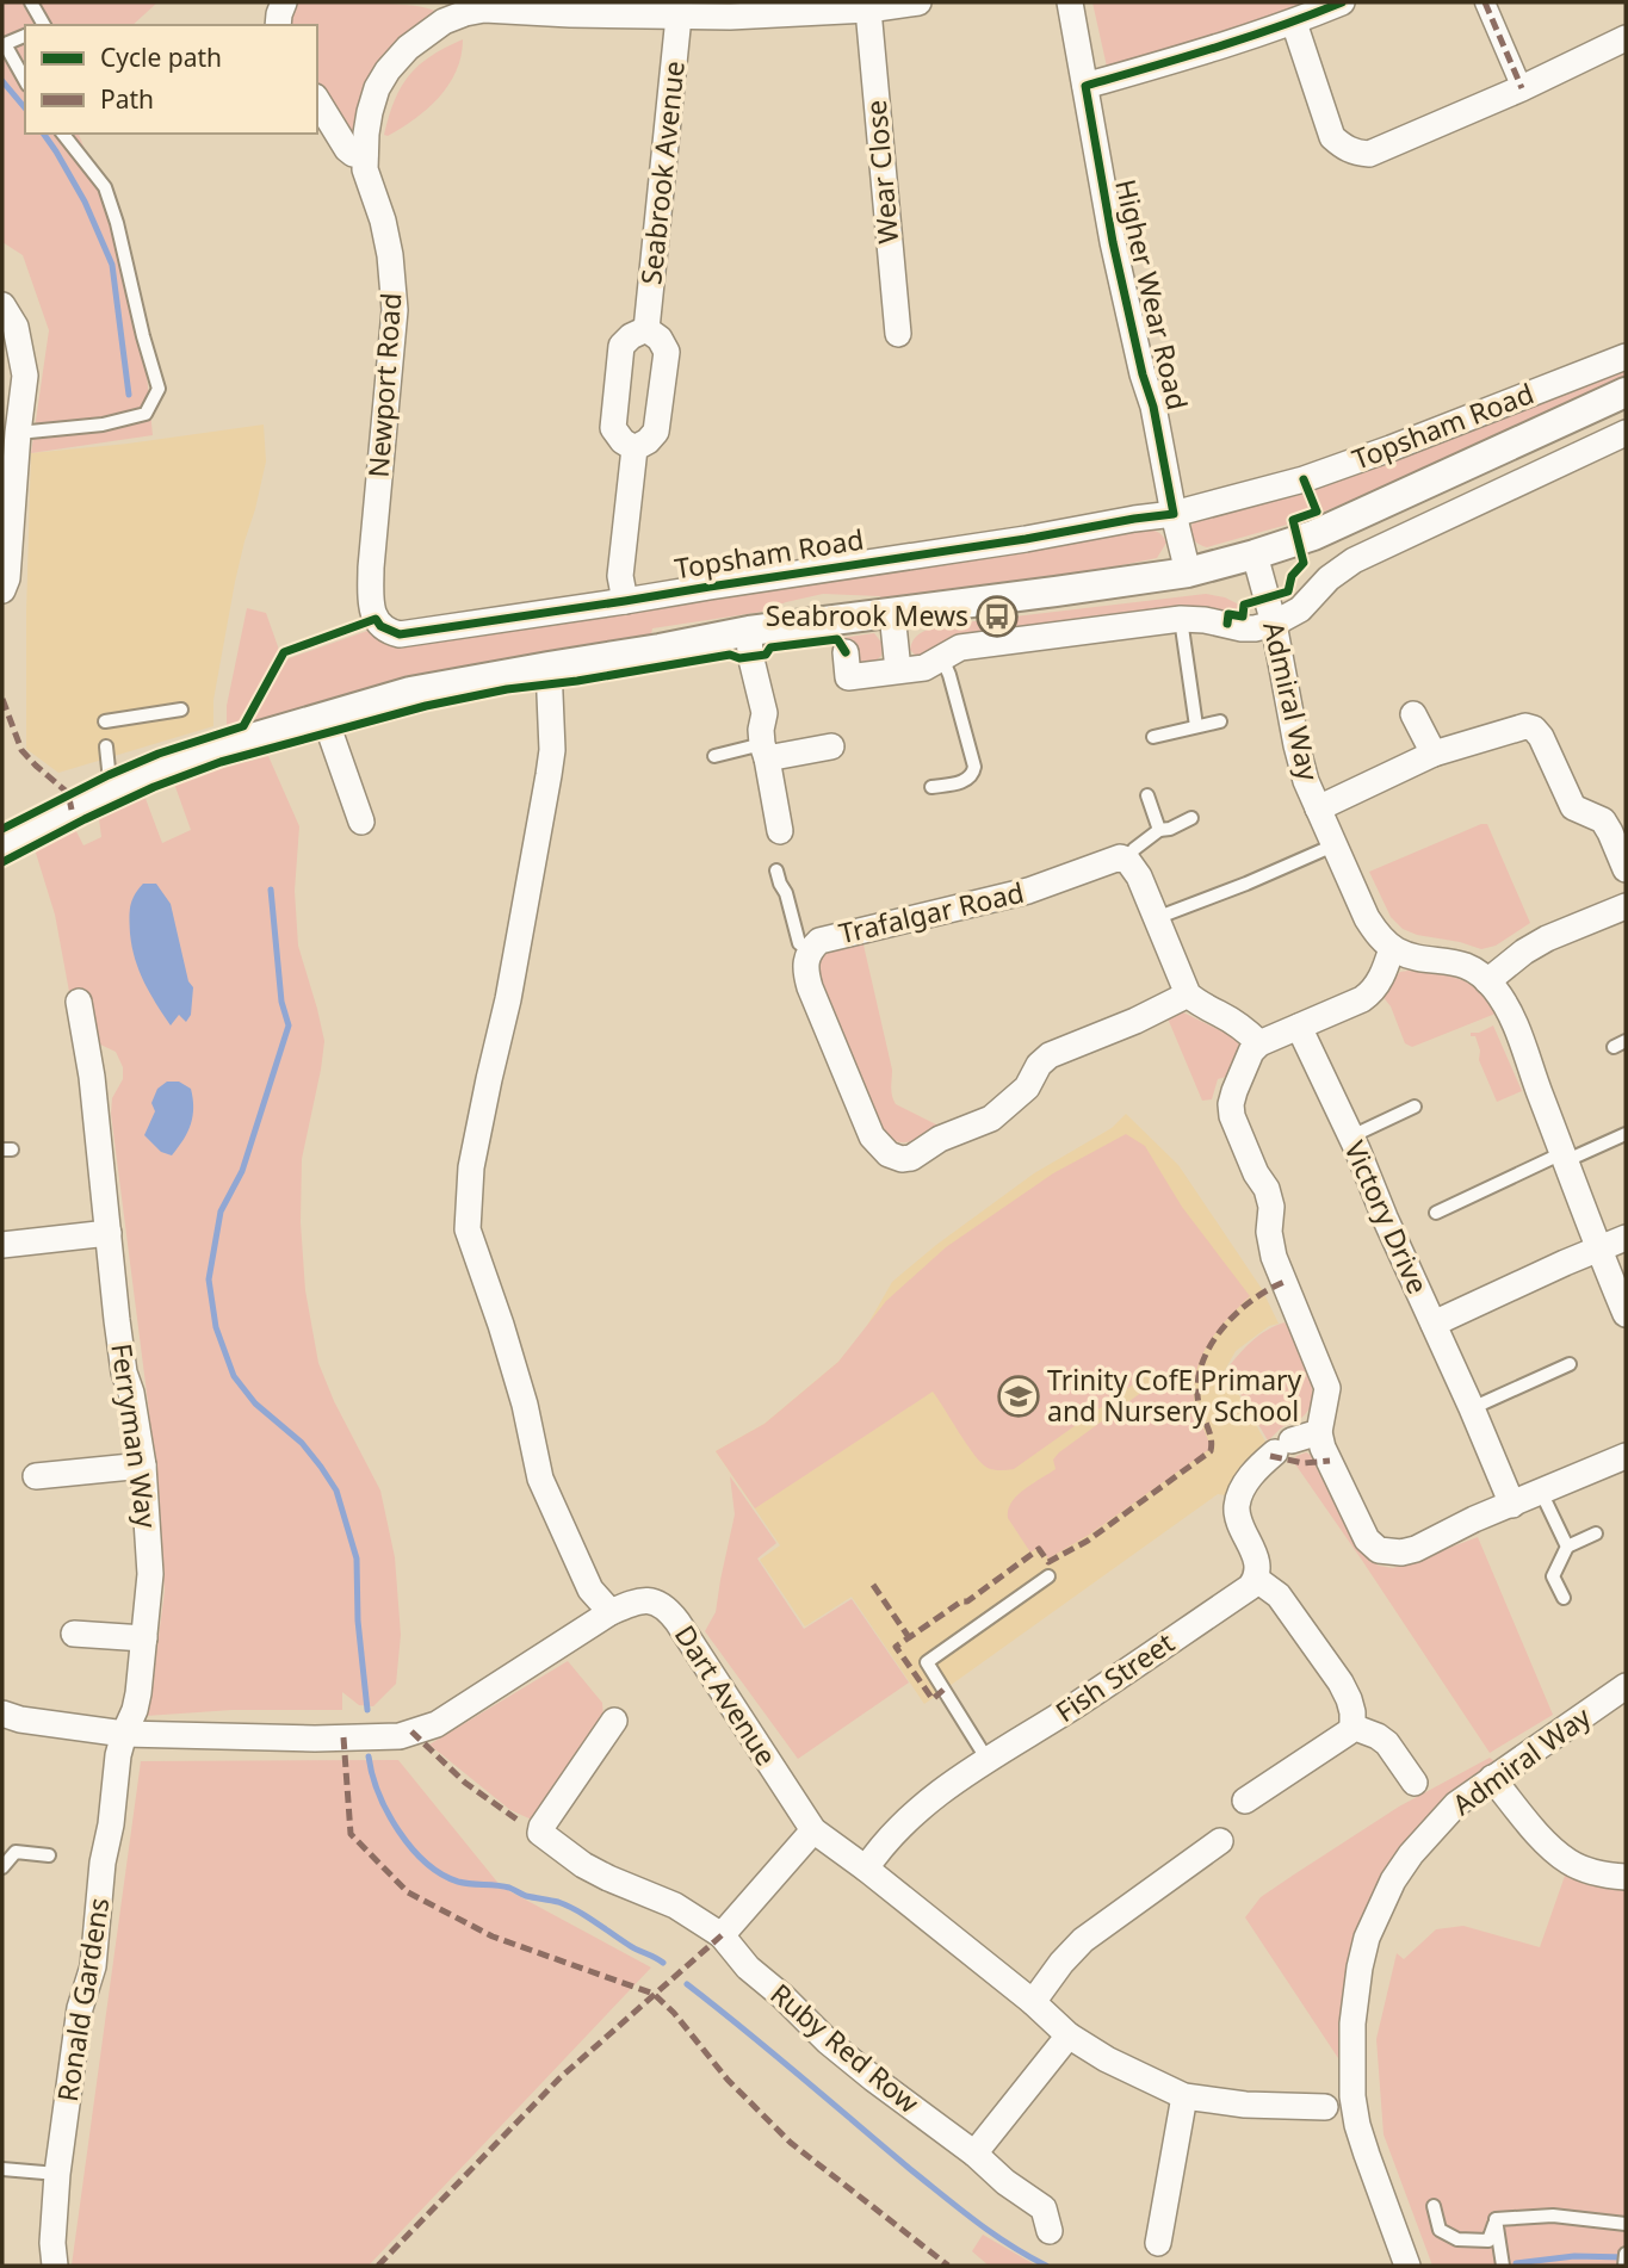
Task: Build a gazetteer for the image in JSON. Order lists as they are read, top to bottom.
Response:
{
  "streets": {
    "street": [
      "Wear Close",
      "Seabrook Avenue",
      "Higher Wear Road",
      "Newport Road",
      "Topsham Road",
      "Admiral Way",
      "Trafalgar Road",
      "Victory Drive",
      "Ferryman Way",
      "Fish Street",
      "Dart Avenue",
      "Ronald Gardens",
      "Ruby Red Row"
    ]
  },
  "crossings": [
    ["Wear Close", "Newport Road"],
    ["Seabrook Avenue", "Newport Road"],
    ["Higher Wear Road", "Topsham Road"],
    ["Newport Road", "Topsham Road"],
    ["Topsham Road", "Admiral Way"],
    ["Ferryman Way", "Dart Avenue"],
    ["Ferryman Way", "Ronald Gardens"],
    ["Fish Street", "Dart Avenue"],
    ["Dart Avenue", "Ronald Gardens"]
  ],
  "places": {
    "bus stop": ["Seabrook Mews"],
    "school or university": ["Trinity CofE Primary and Nursery School"]
  },
  "legend": ["Cycle path", "Path"]
}
